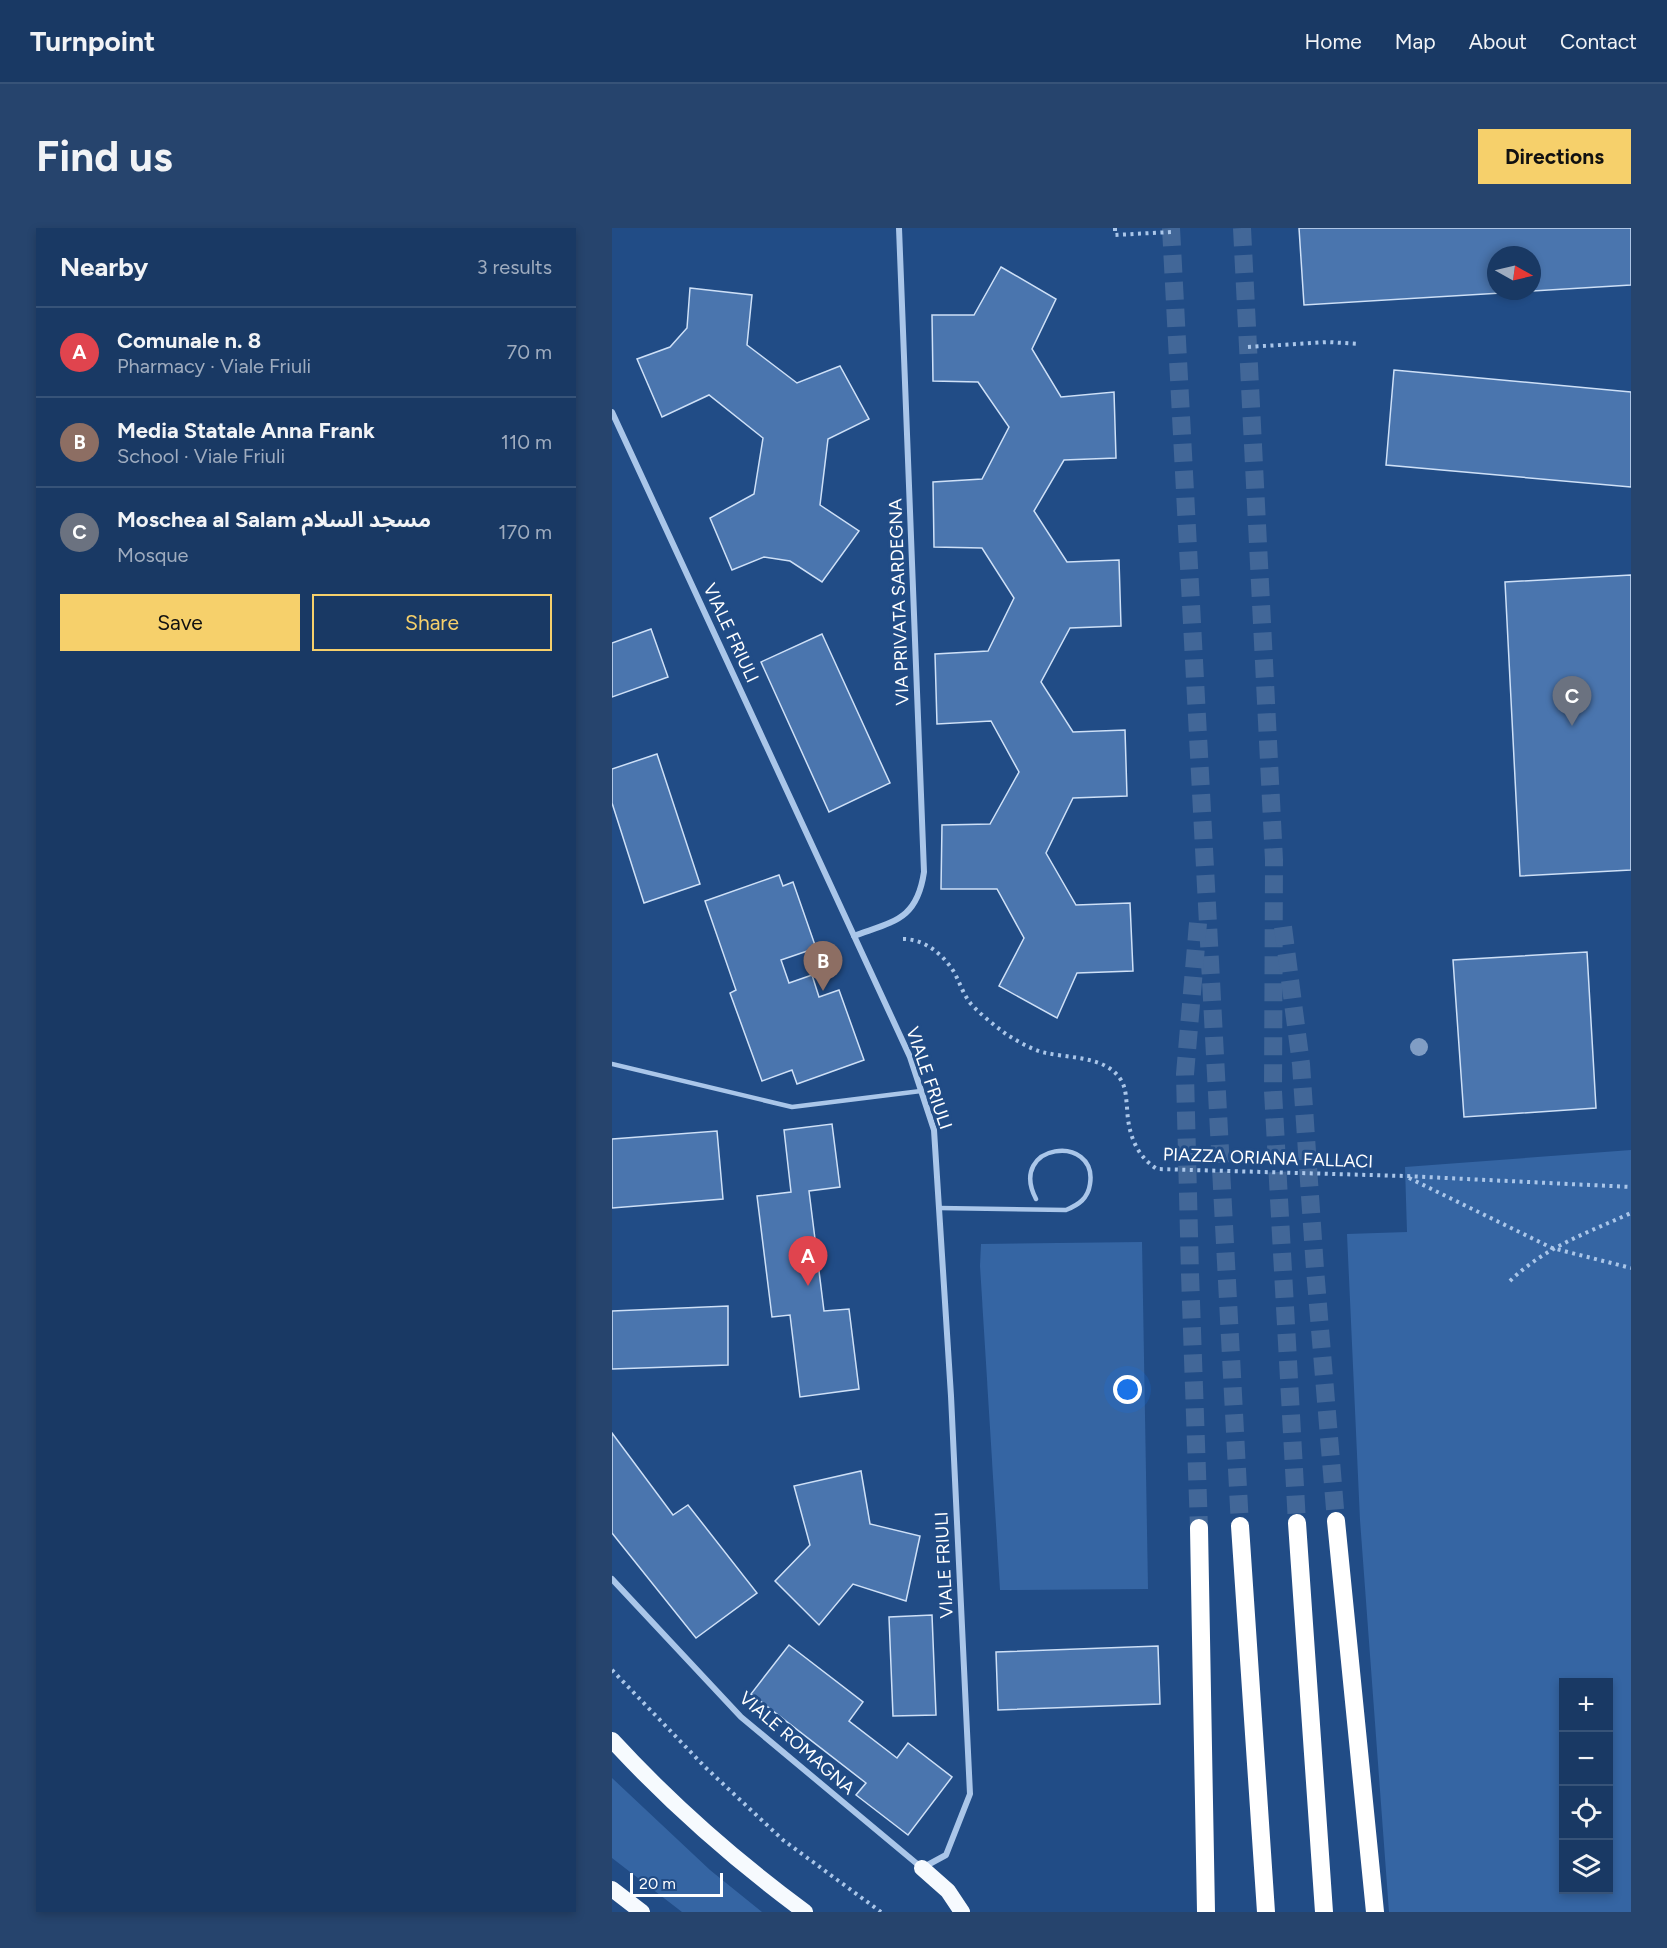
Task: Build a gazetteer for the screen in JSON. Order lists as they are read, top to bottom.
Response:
{
  "streets": {
    "street": ["VIA PRIVATA SARDEGNA", "VIALE FRIULI", "VIALE ROMAGNA"],
    "path": ["PIAZZA ORIANA FALLACI"]
  },
  "crossings": [
    ["VIA PRIVATA SARDEGNA", "VIALE FRIULI"],
    ["VIALE FRIULI", "VIALE ROMAGNA"]
  ],
  "scale_bar": "20 m",
  "north": "right",
  "page": {
    "header": "Turnpoint",
    "nav": [
      "Home",
      "Map",
      "About",
      "Contact"
    ],
    "buttons": [
      "Directions",
      ["Save", "Share"]
    ],
    "title": "Find us",
    "heading": ["Nearby", "3 results"],
    "list": [
      {
        "mark": "A",
        "name": "Comunale n. 8",
        "note": "Pharmacy · Viale Friuli",
        "value": "70 m"
      },
      {
        "mark": "B",
        "name": "Media Statale Anna Frank",
        "note": "School · Viale Friuli",
        "value": "110 m"
      },
      {
        "mark": "C",
        "name": "Moschea al Salam مسجد السلام",
        "note": "Mosque",
        "value": "170 m"
      }
    ],
    "pins": ["C", "B", "A"],
    "map_buttons": ["+", "−"],
    "scale": "20 m"
  }
}
